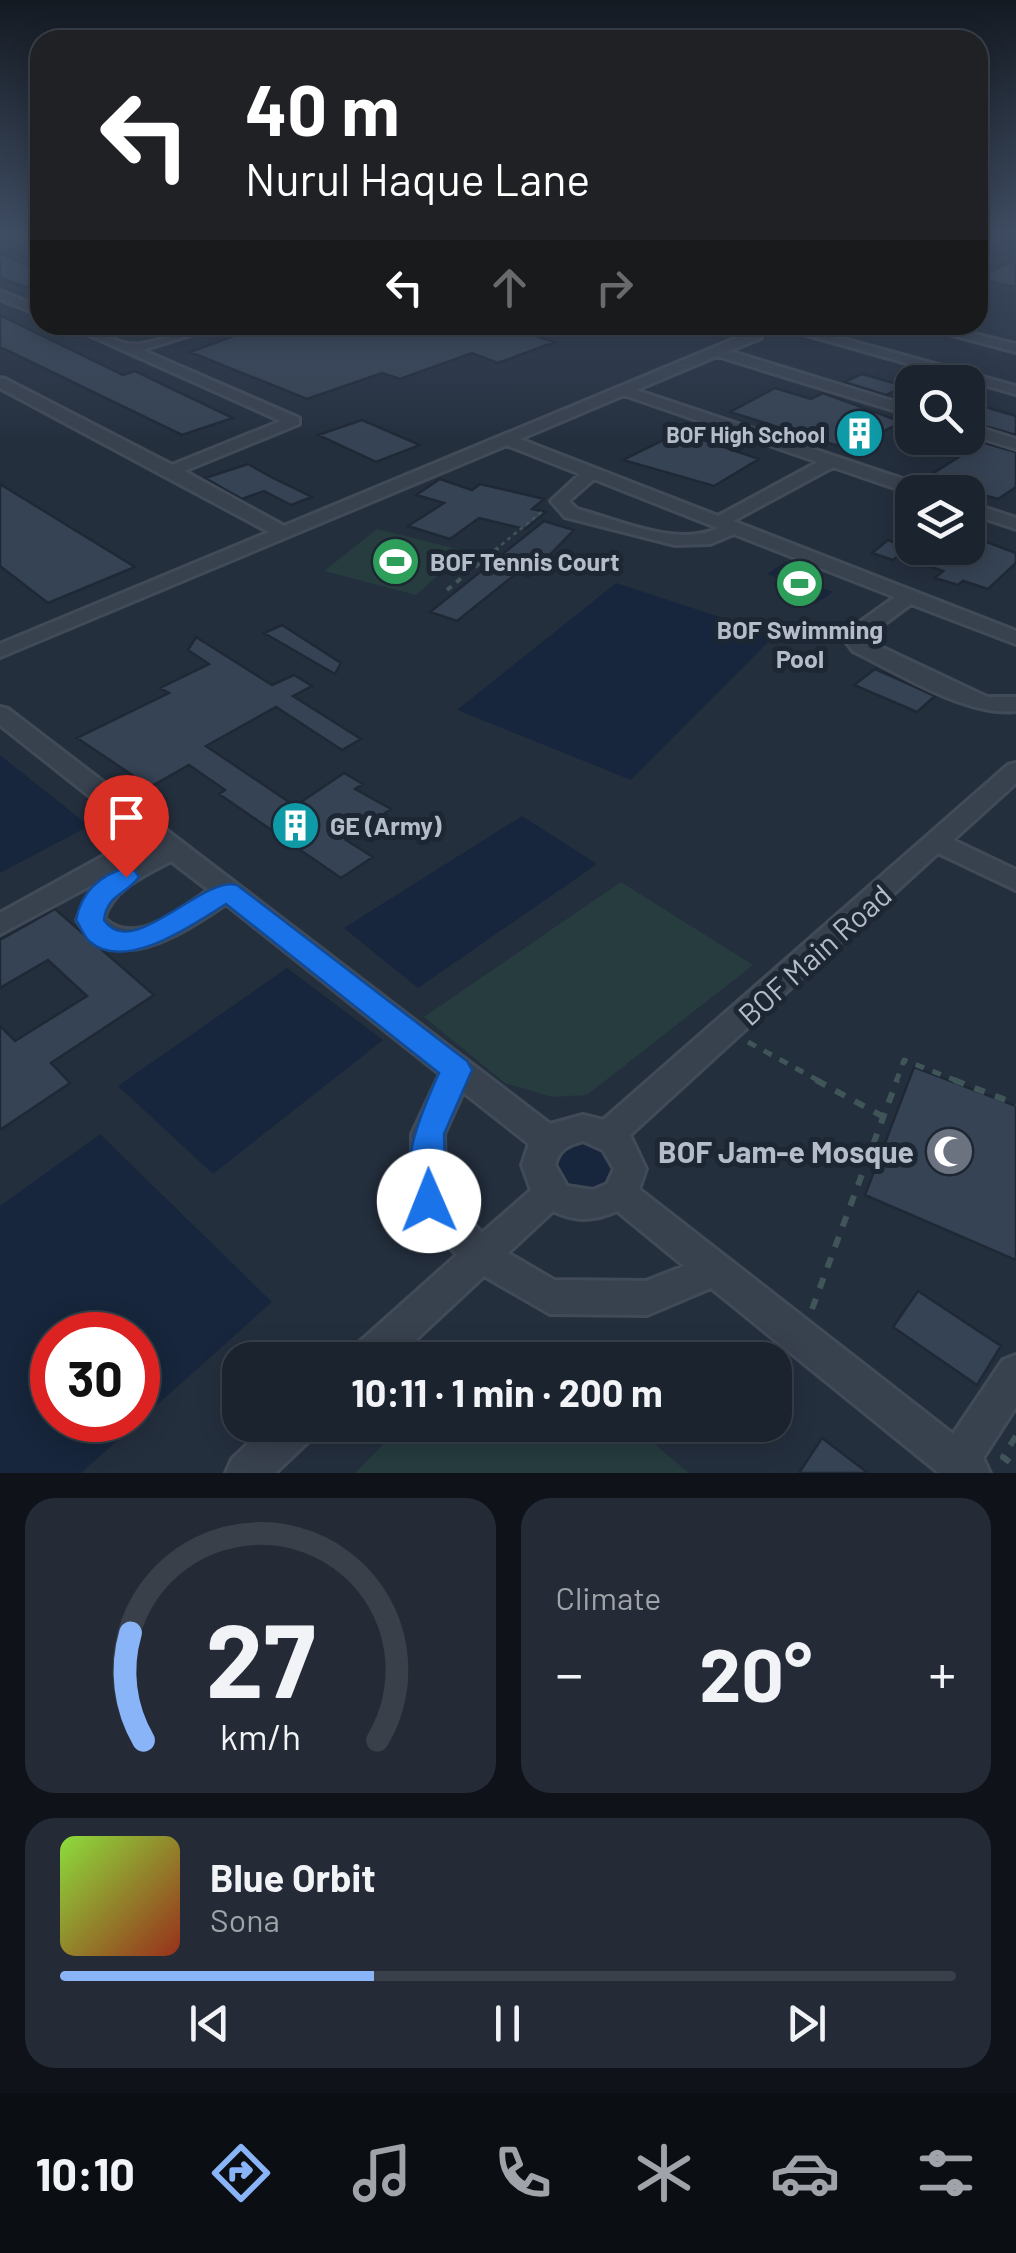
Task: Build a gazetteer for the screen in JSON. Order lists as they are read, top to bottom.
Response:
{
  "streets": {
    "street": ["BOF Main Road"]
  },
  "places": {
    "building": ["BOF High School", "GE (Army)"],
    "sports": ["BOF Tennis Court", "BOF Swimming Pool"],
    "mosque": ["BOF Jam-e Mosque"]
  },
  "page": {
    "turn": ["40 m", "Nurul Haque Lane"],
    "limit": "30",
    "trip": "10:11 · 1 min · 200 m",
    "tile": "Climate",
    "heat": ["−", "20°", "+"],
    "song": ["Blue Orbit", "Sona"],
    "tabs": "10:10",
    "gauge": ["27", "km/h"]
  }
}
